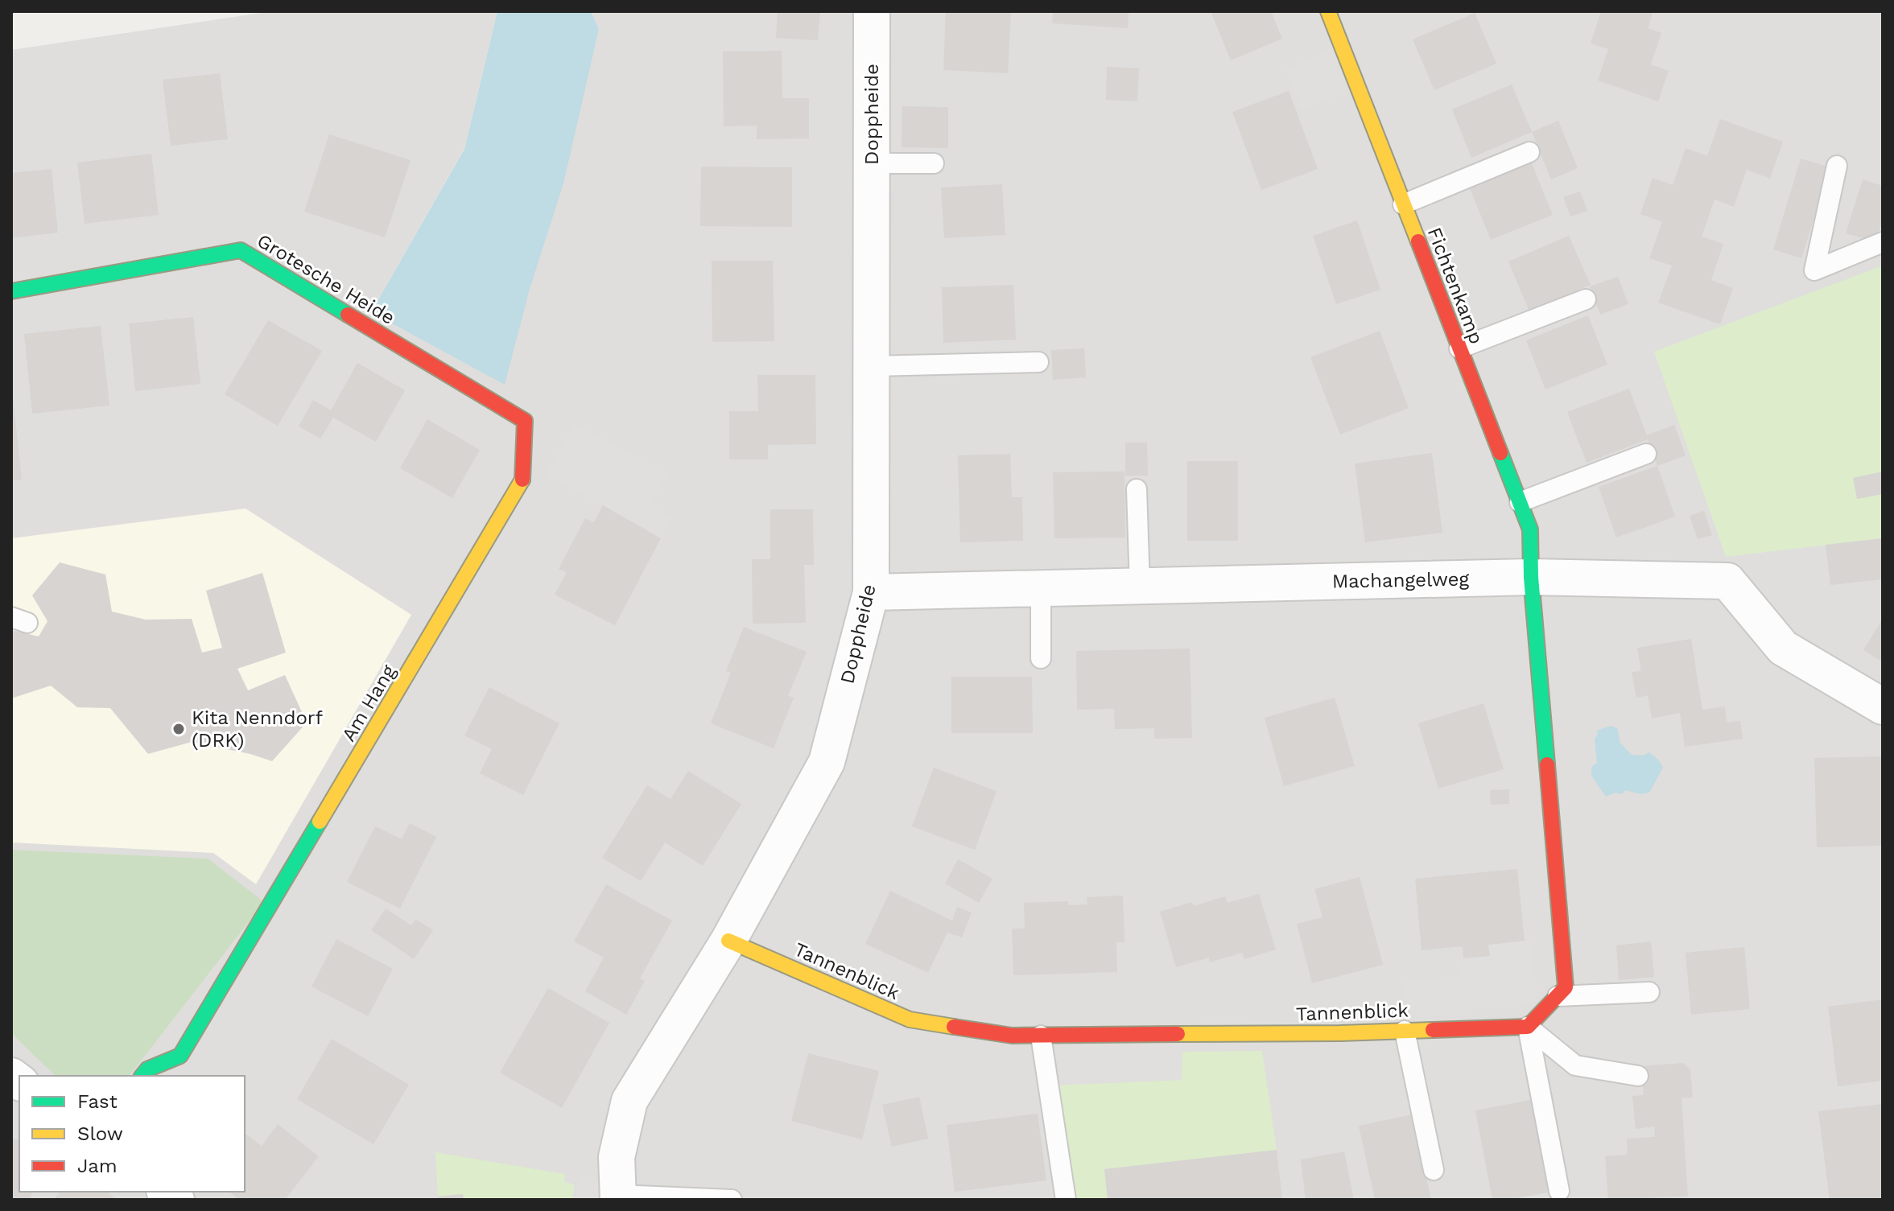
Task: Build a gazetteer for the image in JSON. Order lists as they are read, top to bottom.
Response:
{
  "streets": {
    "street": [
      "Doppheide",
      "Grotesche Heide",
      "Fichtenkamp",
      "Machangelweg",
      "Am Hang",
      "Tannenblick"
    ]
  },
  "crossings": [
    ["Doppheide", "Machangelweg"],
    ["Doppheide", "Tannenblick"],
    ["Grotesche Heide", "Am Hang"],
    ["Fichtenkamp", "Machangelweg"]
  ],
  "places": ["Kita Nenndorf (DRK)"],
  "legend": ["Fast", "Slow", "Jam"]
}
